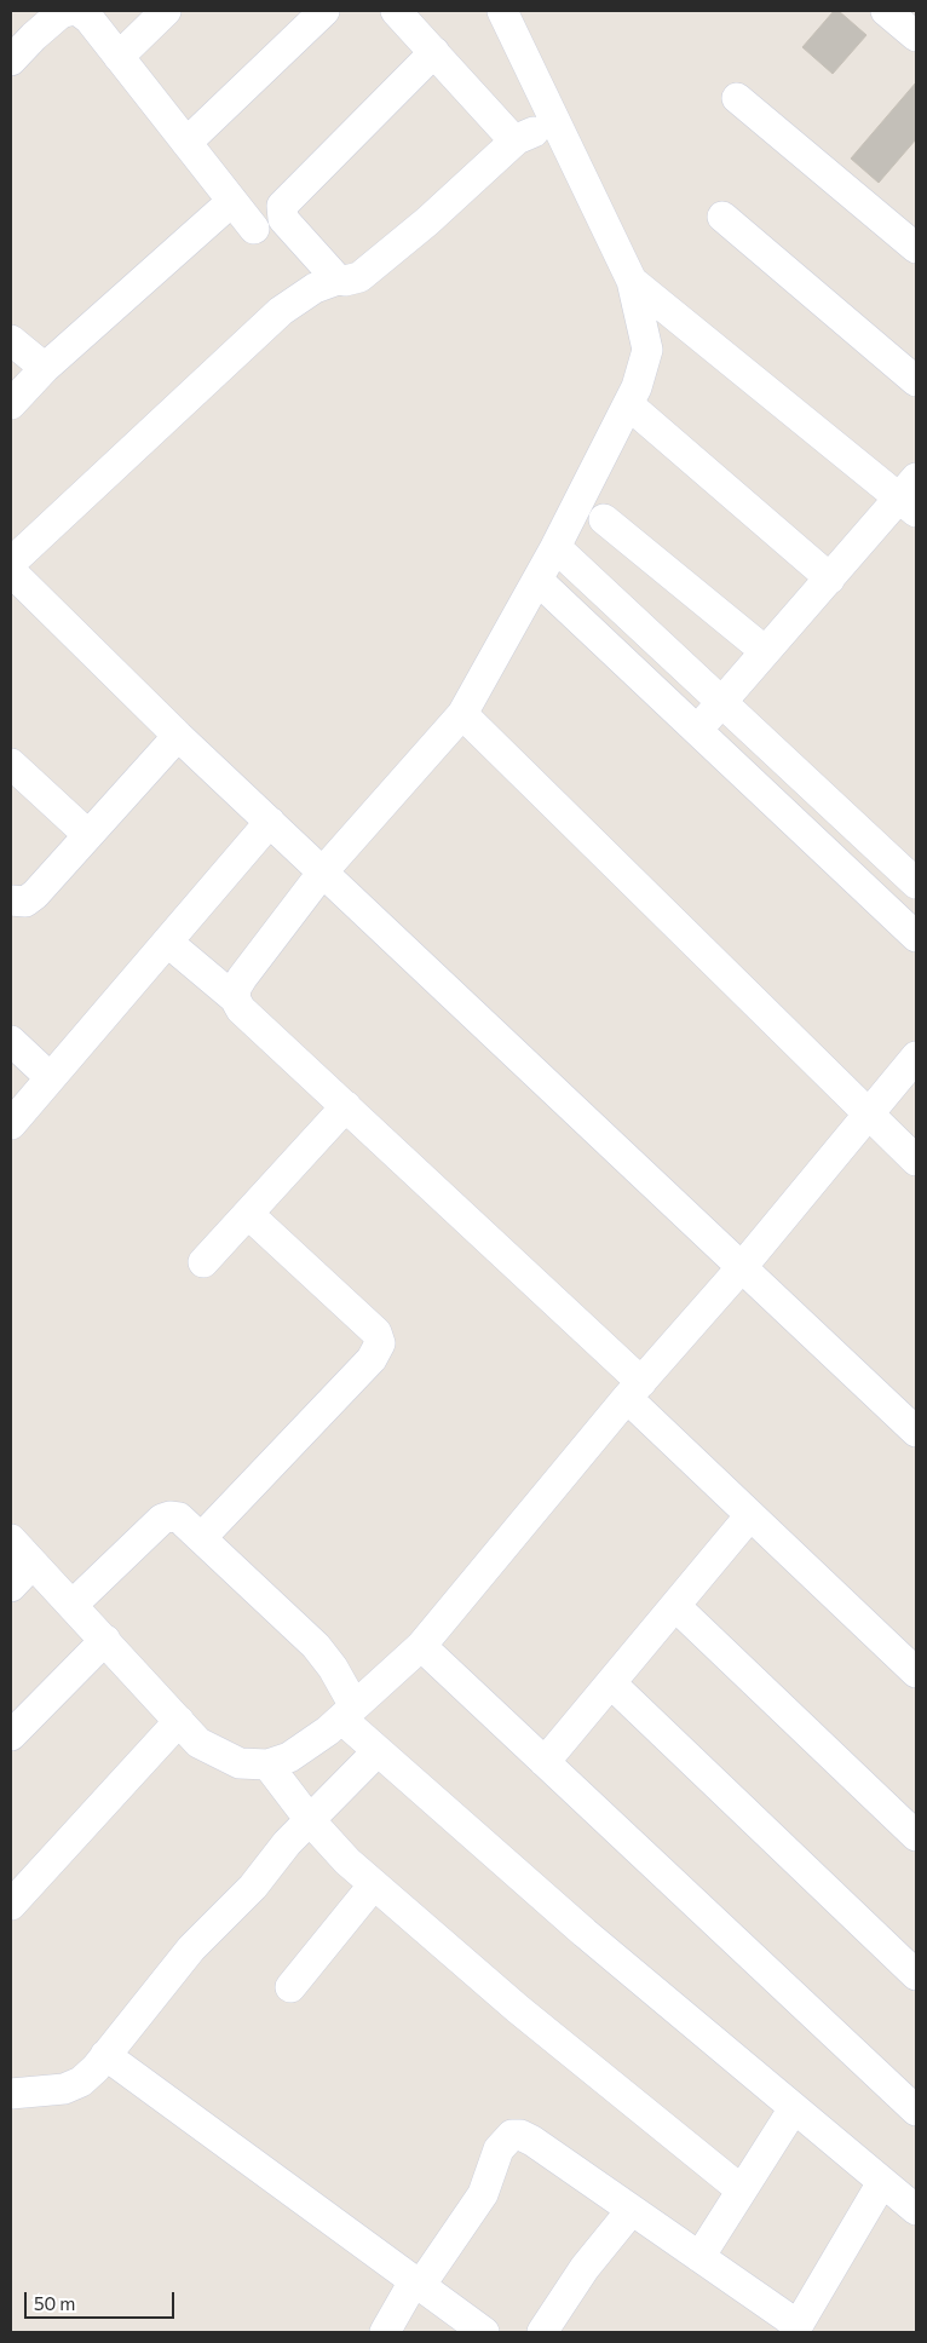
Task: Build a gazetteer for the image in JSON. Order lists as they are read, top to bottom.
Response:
{
  "scale_bar": "50 m"
}
